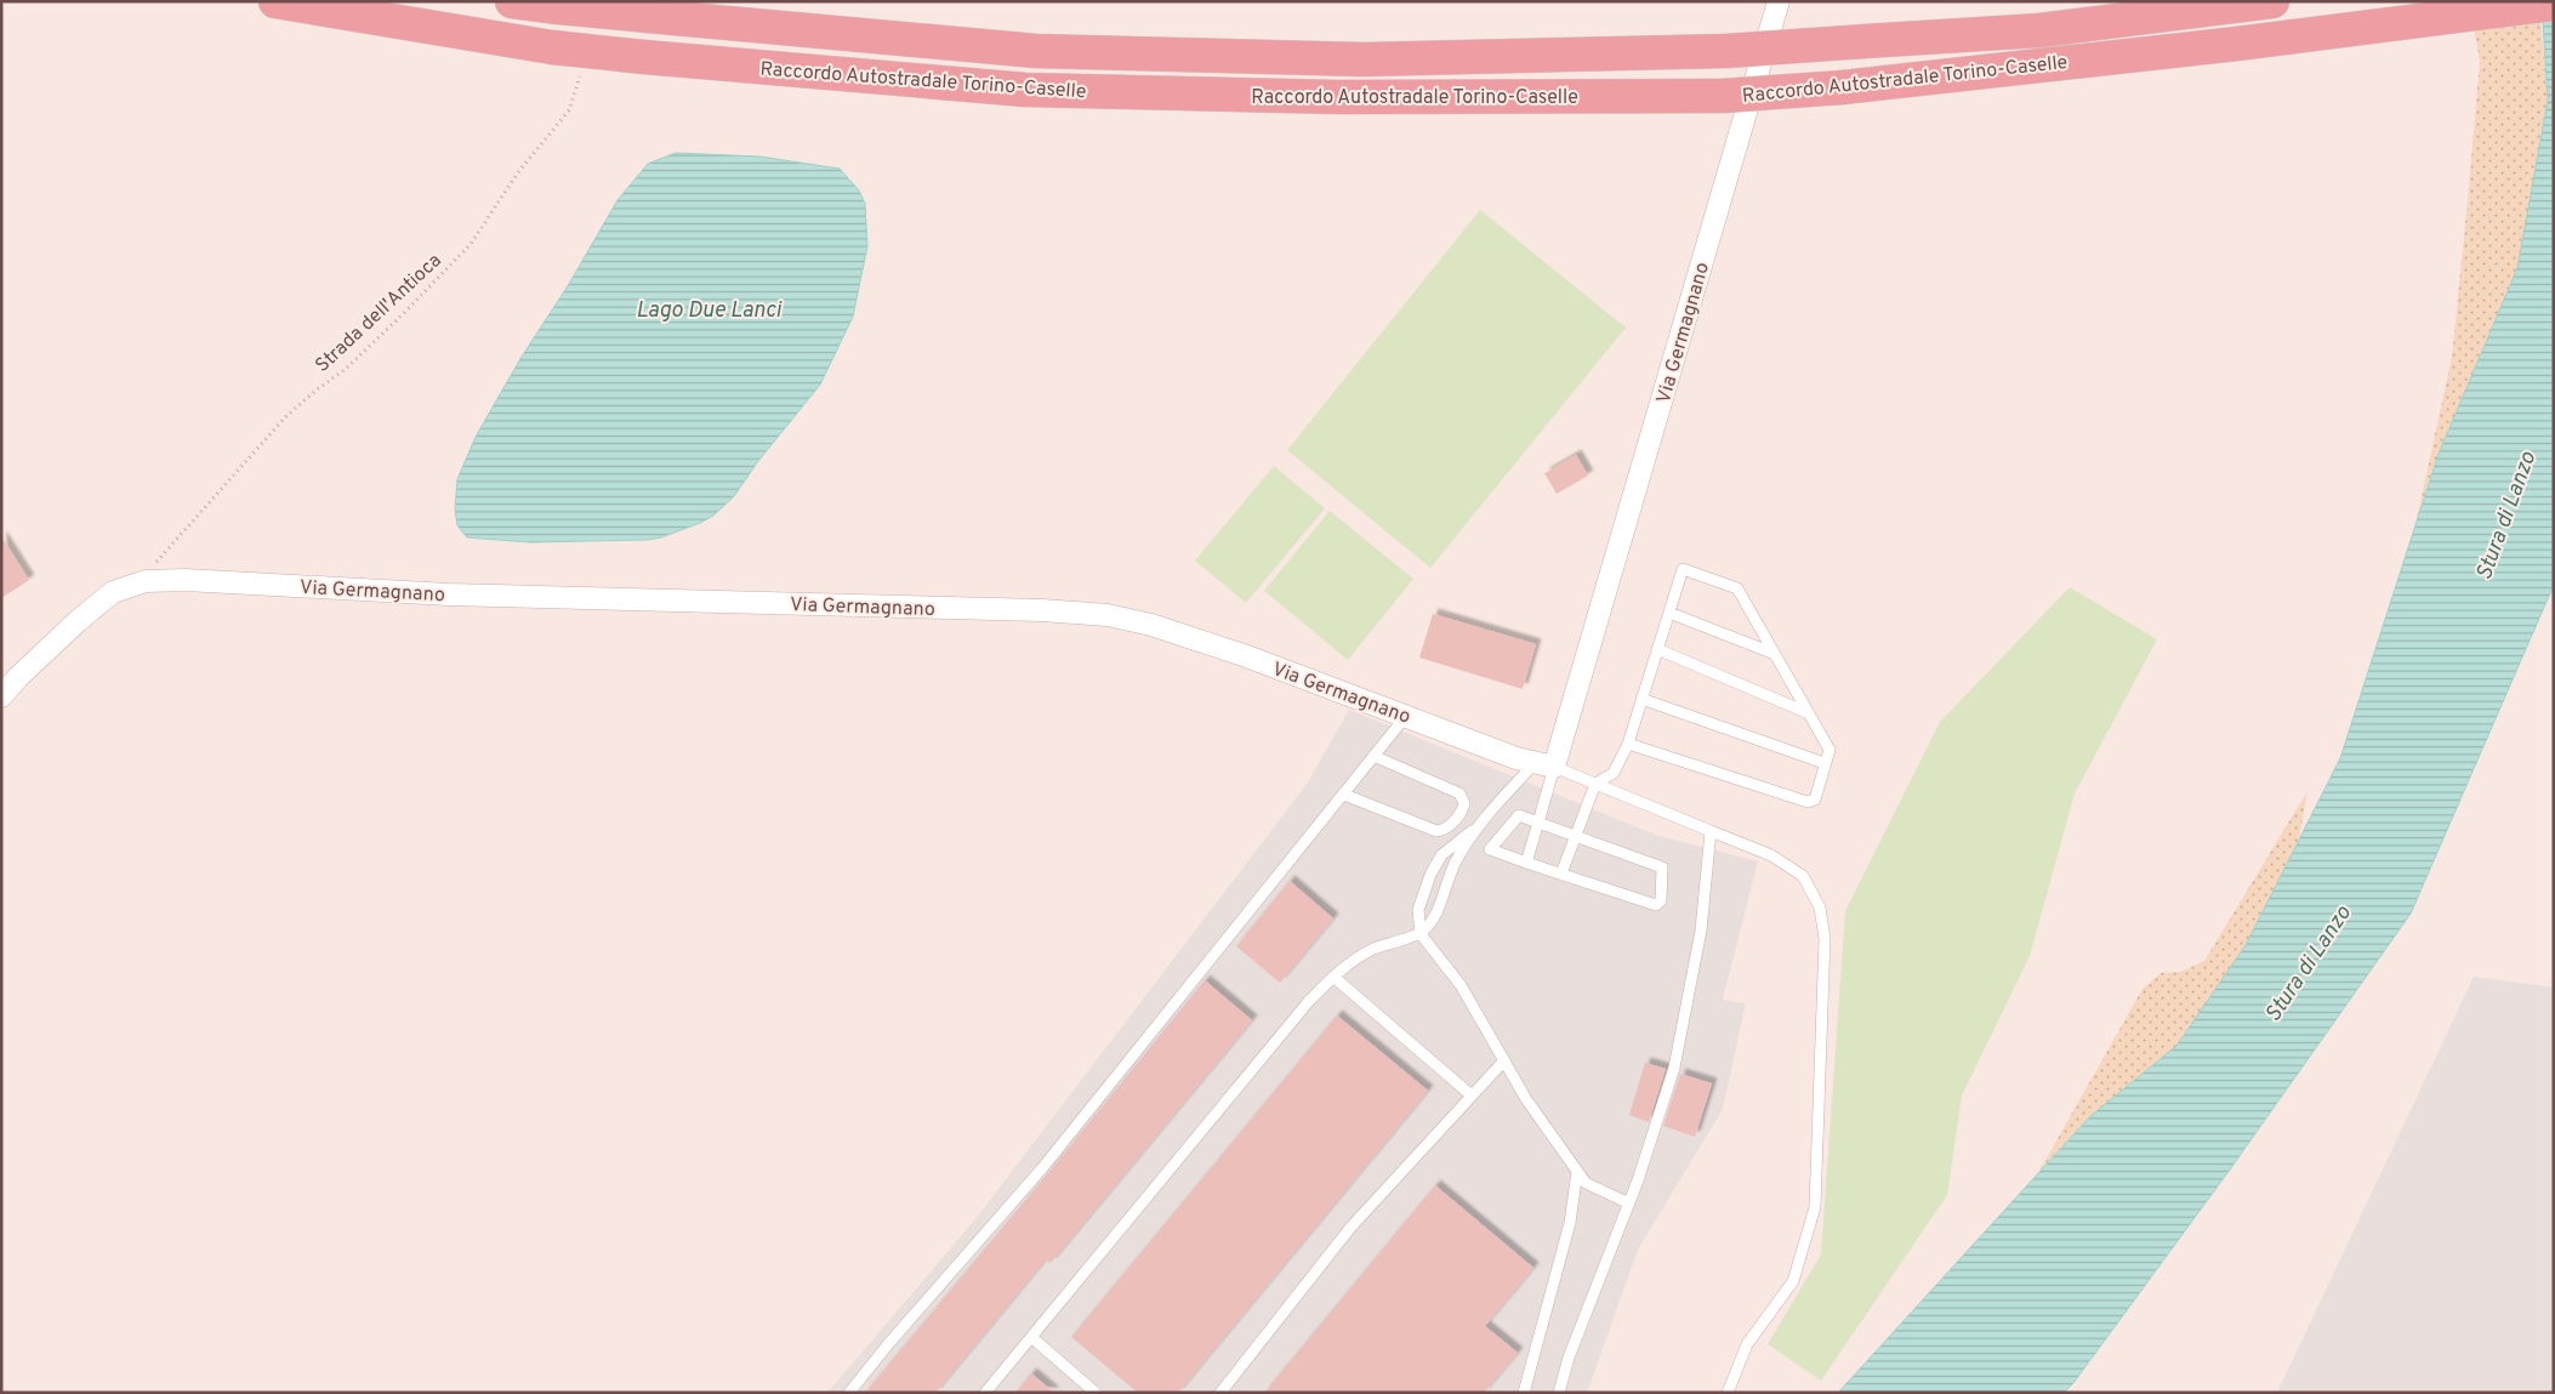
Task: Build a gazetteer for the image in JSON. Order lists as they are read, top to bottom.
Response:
{
  "streets": {
    "highway": ["Raccordo Autostradale Torino-Caselle"],
    "street": ["Via Germagnano"],
    "path": ["Strada dell'Antioca"]
  },
  "crossings": [
    ["Strada dell'Antioca", "Via Germagnano"]
  ],
  "water": ["Lago Due Lanci", "Stura di Lanzo"]
}
